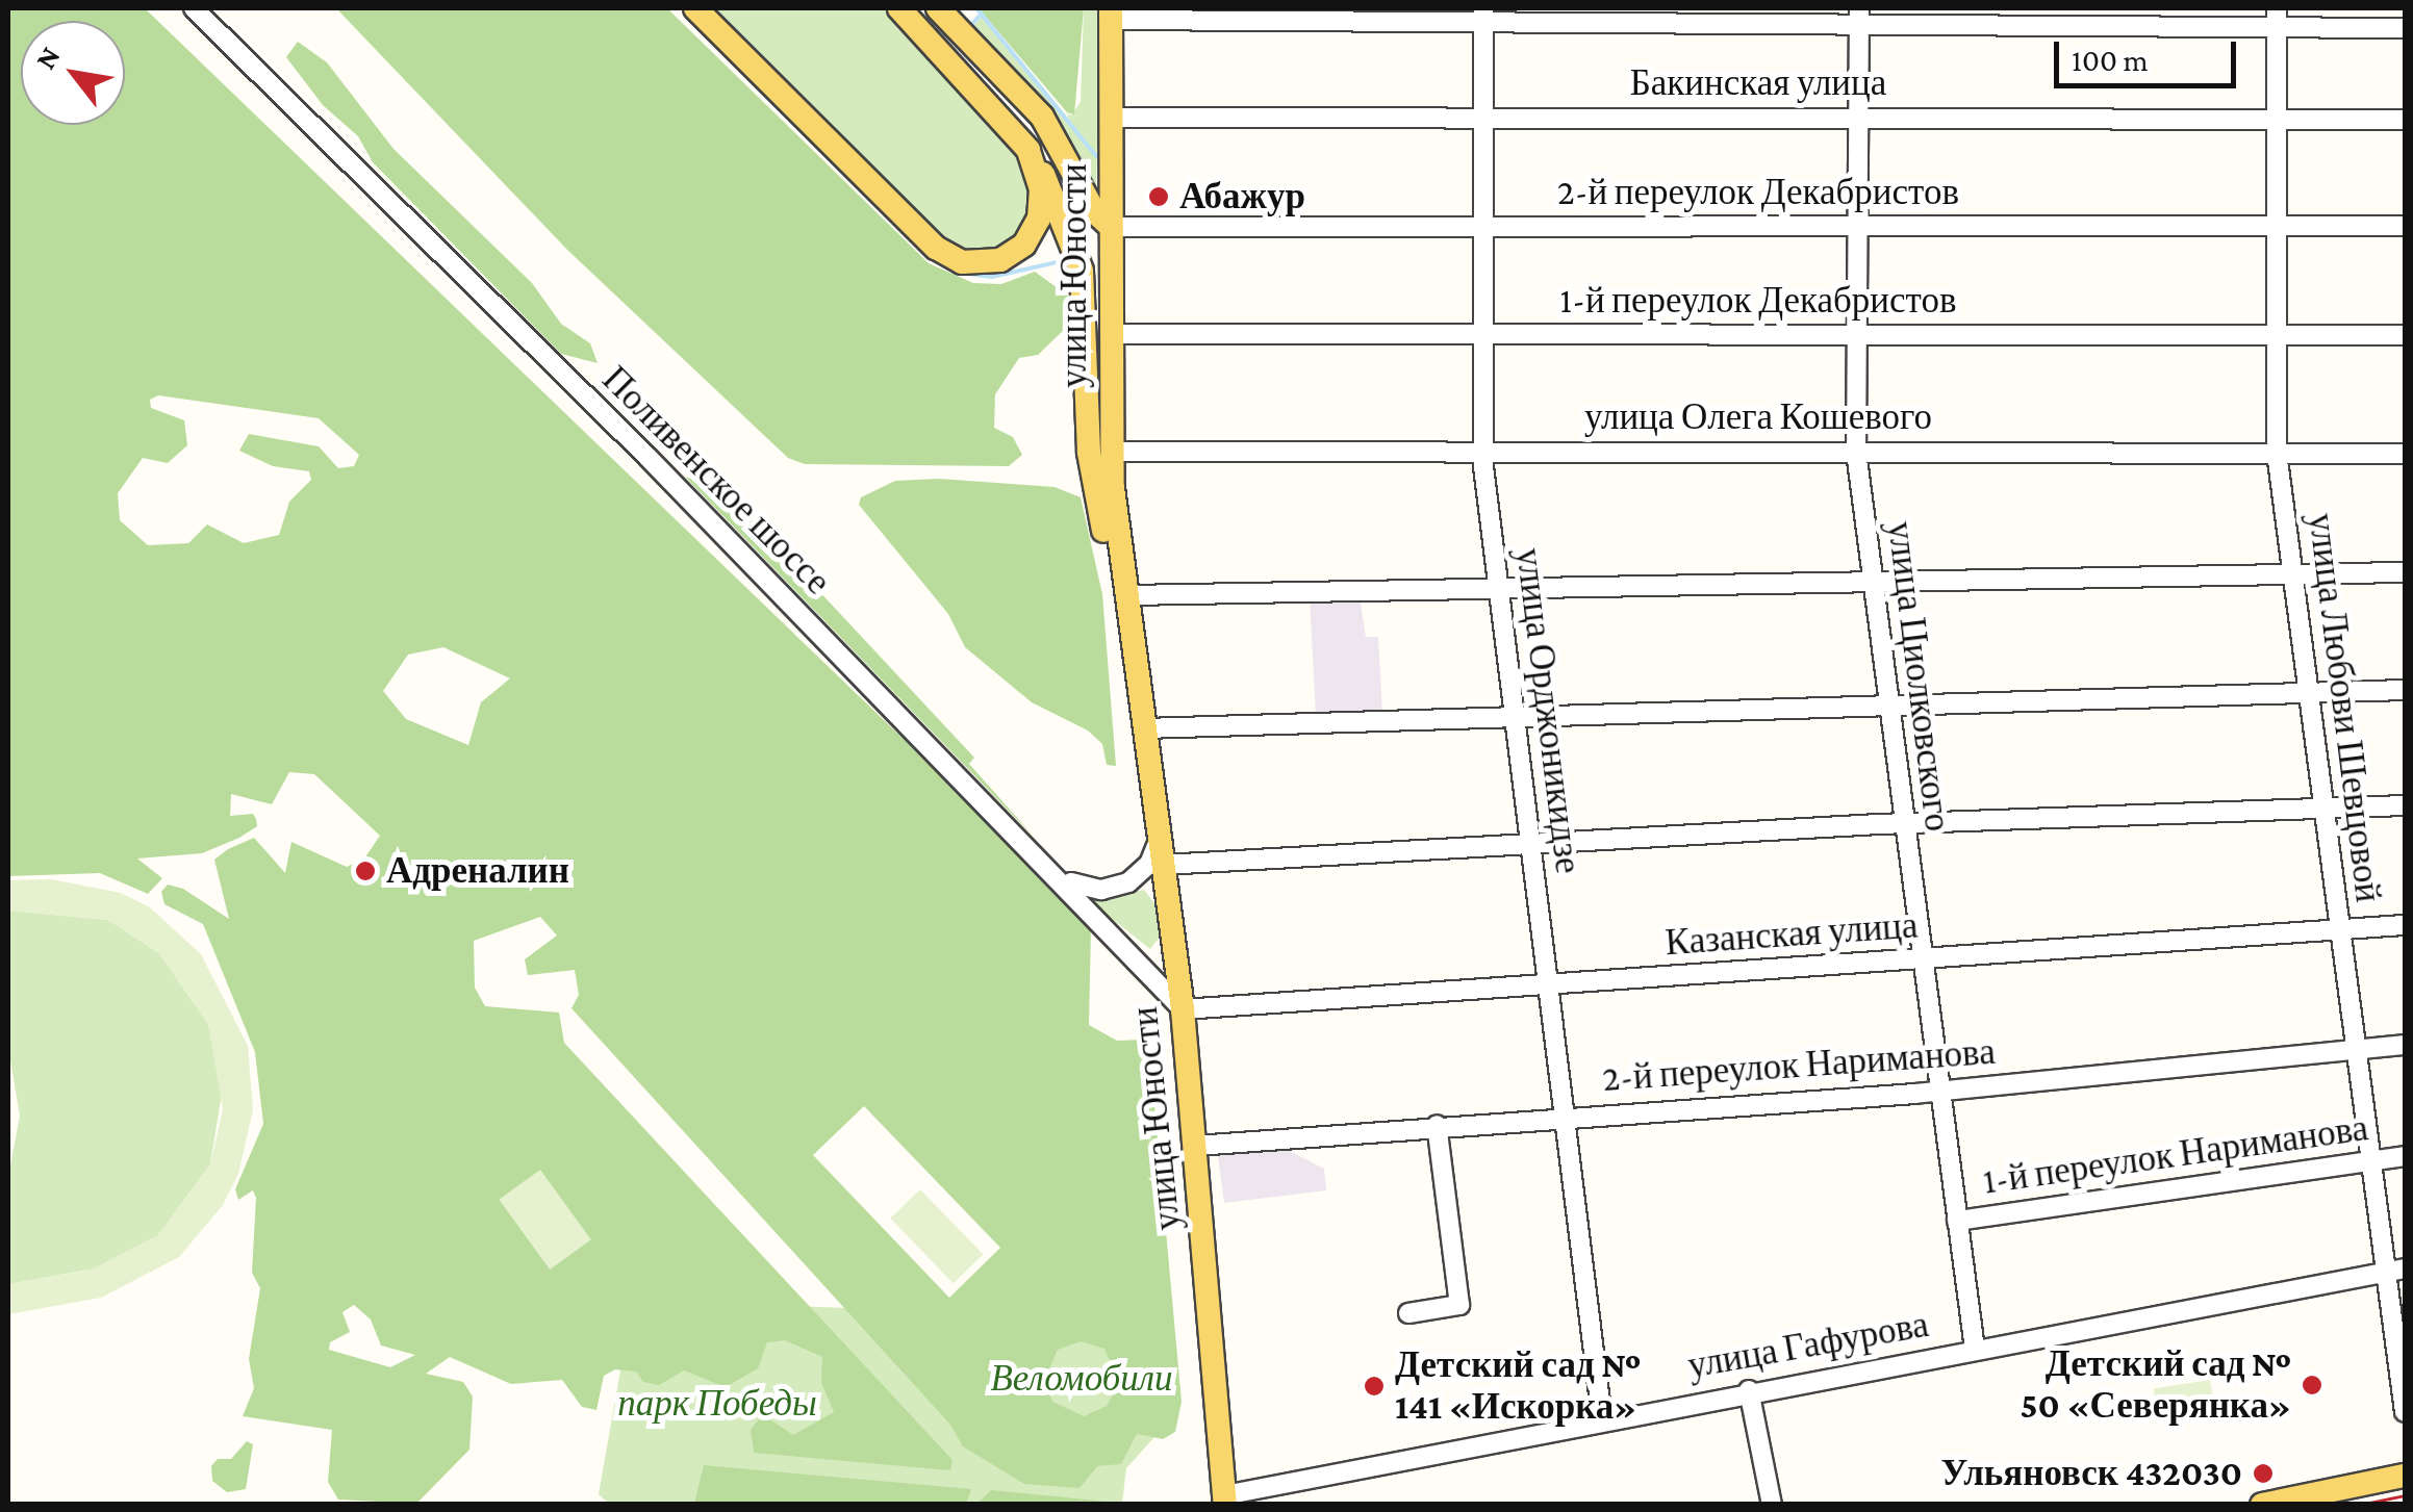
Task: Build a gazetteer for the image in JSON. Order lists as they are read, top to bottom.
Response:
{
  "streets": {
    "main road": ["улица Юности"],
    "street": [
      "Бакинская улица",
      "2-й переулок Декабристов",
      "1-й переулок Декабристов",
      "улица Олега Кошевого",
      "Поливенское шоссе",
      "улица Циолковского",
      "улица Любови Шевцовой",
      "улица Орджоникидзе",
      "Казанская улица",
      "2-й переулок Нариманова",
      "1-й переулок Нариманова",
      "улица Гафурова"
    ]
  },
  "crossings": [
    ["Бакинская улица", "улица Юности"],
    ["Бакинская улица", "улица Циолковского"],
    ["Бакинская улица", "улица Любови Шевцовой"],
    ["Бакинская улица", "улица Орджоникидзе"],
    ["2-й переулок Декабристов", "улица Юности"],
    ["2-й переулок Декабристов", "улица Циолковского"],
    ["2-й переулок Декабристов", "улица Любови Шевцовой"],
    ["2-й переулок Декабристов", "улица Орджоникидзе"],
    ["улица Юности", "1-й переулок Декабристов"],
    ["улица Юности", "улица Олега Кошевого"],
    ["улица Юности", "Поливенское шоссе"],
    ["улица Юности", "Казанская улица"],
    ["улица Юности", "2-й переулок Нариманова"],
    ["улица Юности", "улица Гафурова"],
    ["1-й переулок Декабристов", "улица Циолковского"],
    ["1-й переулок Декабристов", "улица Любови Шевцовой"],
    ["1-й переулок Декабристов", "улица Орджоникидзе"],
    ["улица Олега Кошевого", "улица Циолковского"],
    ["улица Олега Кошевого", "улица Любови Шевцовой"],
    ["улица Олега Кошевого", "улица Орджоникидзе"],
    ["Поливенское шоссе", "Казанская улица"],
    ["улица Циолковского", "Казанская улица"],
    ["улица Циолковского", "2-й переулок Нариманова"],
    ["улица Циолковского", "1-й переулок Нариманова"],
    ["улица Циолковского", "улица Гафурова"],
    ["улица Любови Шевцовой", "Казанская улица"],
    ["улица Любови Шевцовой", "2-й переулок Нариманова"],
    ["улица Любови Шевцовой", "1-й переулок Нариманова"],
    ["улица Любови Шевцовой", "улица Гафурова"],
    ["улица Орджоникидзе", "Казанская улица"],
    ["улица Орджоникидзе", "2-й переулок Нариманова"],
    ["улица Орджоникидзе", "улица Гафурова"]
  ],
  "parks": ["Веломобили", "парк Победы"],
  "places": [
    "Абажур",
    "Адреналин",
    "Детский сад № 50 «Северянка»",
    "Детский сад № 141 «Искорка»",
    "Ульяновск 432030"
  ],
  "scale_bar": "100 m",
  "north": "top left"
}
